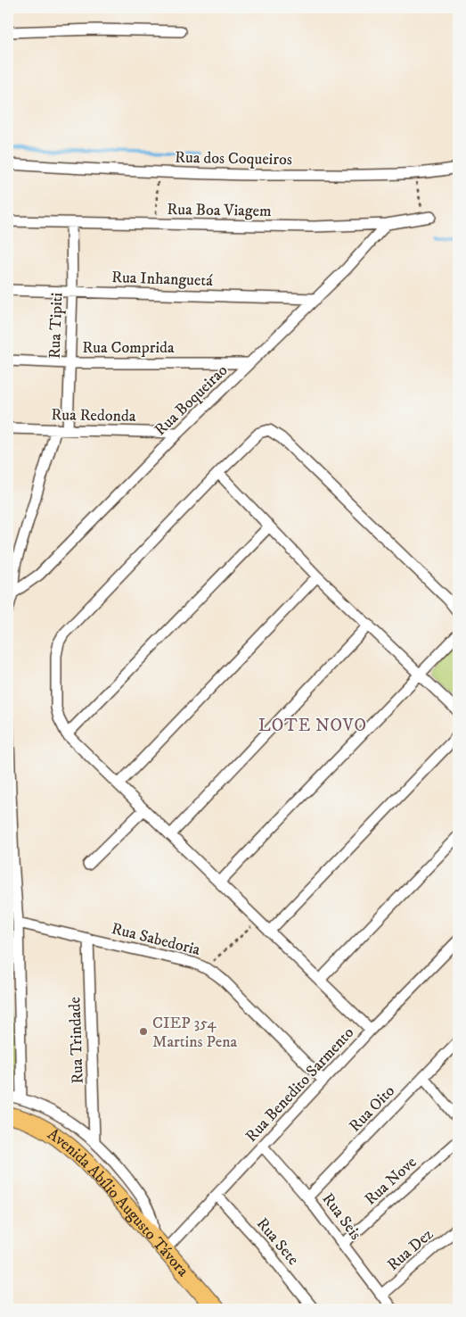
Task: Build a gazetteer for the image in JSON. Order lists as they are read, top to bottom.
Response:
{
  "streets": {
    "main road": ["Avenida Abílio Augusto Távora"],
    "street": [
      "Rua dos Coqueiros",
      "Rua Boa Viagem",
      "Rua Inhanguetá",
      "Rua Tipiti",
      "Rua Comprida",
      "Rua Boqueirao",
      "Rua Redonda",
      "Rua Sabedoria",
      "Rua Trindade",
      "Rua Benedito Sarmento",
      "Rua Oito",
      "Rua Nove",
      "Rua Seis",
      "Rua Sete",
      "Rua Dez"
    ]
  },
  "crossings": [
    ["Rua Boa Viagem", "Rua Tipiti"],
    ["Rua Boa Viagem", "Rua Boqueirao"],
    ["Rua Inhanguetá", "Rua Tipiti"],
    ["Rua Inhanguetá", "Rua Boqueirao"],
    ["Rua Tipiti", "Rua Comprida"],
    ["Rua Tipiti", "Rua Redonda"],
    ["Rua Comprida", "Rua Boqueirao"],
    ["Rua Boqueirao", "Rua Redonda"],
    ["Rua Sabedoria", "Rua Trindade"],
    ["Rua Sabedoria", "Rua Benedito Sarmento"],
    ["Rua Benedito Sarmento", "Avenida Abílio Augusto Távora"],
    ["Rua Benedito Sarmento", "Rua Seis"],
    ["Rua Benedito Sarmento", "Rua Sete"],
    ["Rua Oito", "Rua Seis"],
    ["Rua Nove", "Rua Seis"],
    ["Rua Seis", "Rua Dez"]
  ],
  "districts": ["LOTE NOVO"],
  "places": ["CIEP 354 Martins Pena"]
}
